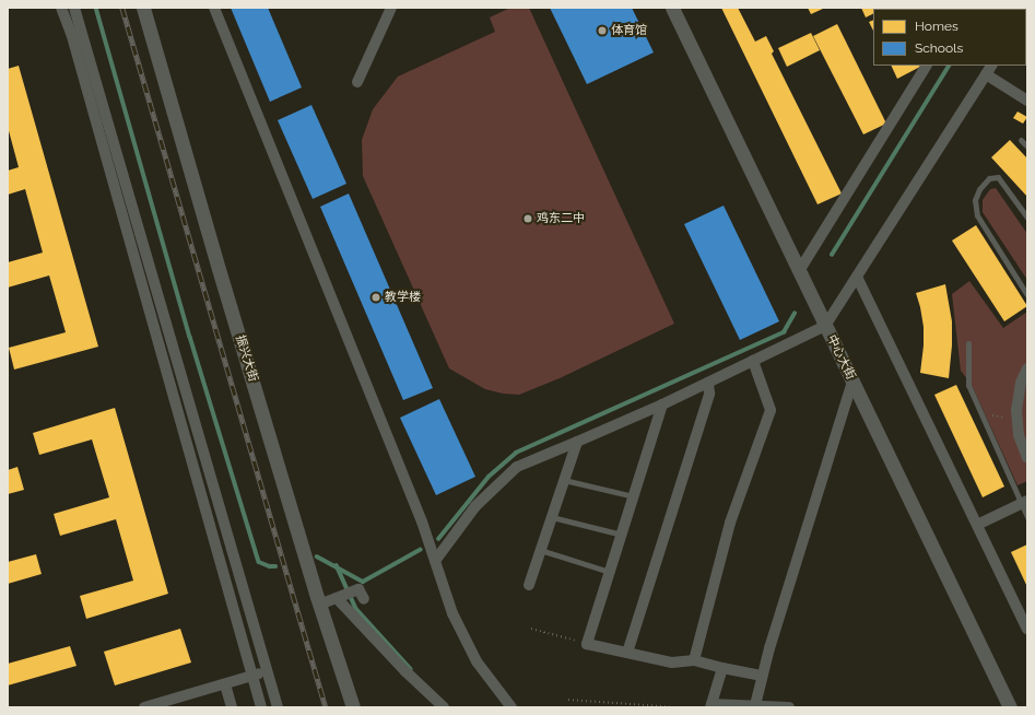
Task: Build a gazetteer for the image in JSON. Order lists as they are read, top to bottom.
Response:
{
  "streets": {
    "street": ["中心大街", "振兴大街"]
  },
  "places": ["体育馆", "鸡东二中", "教学楼"],
  "legend": ["Homes", "Schools"]
}
